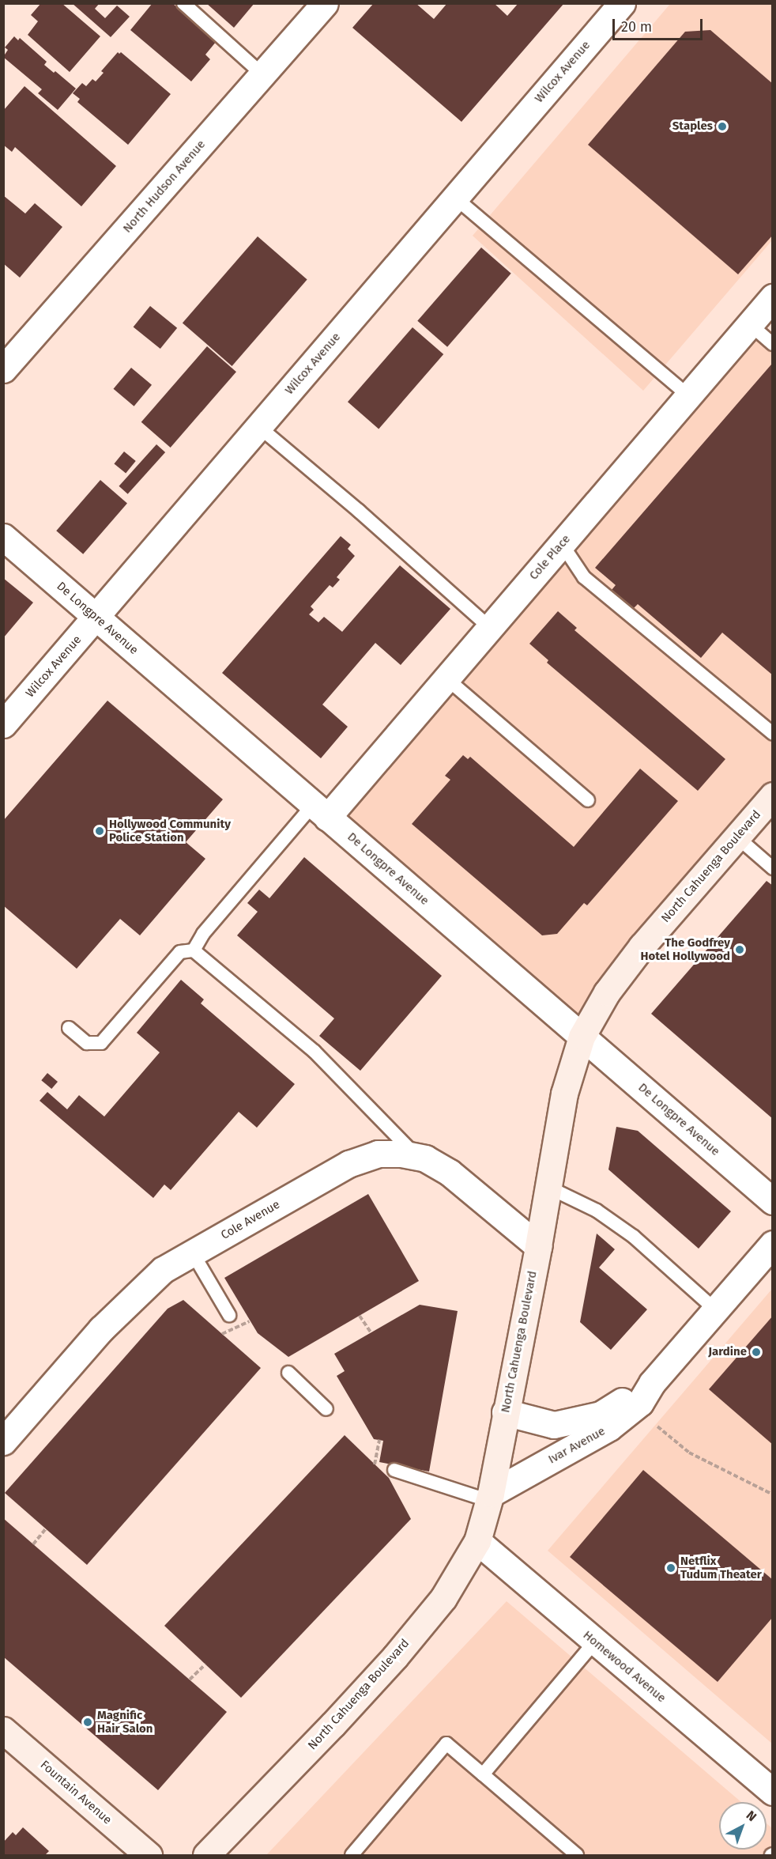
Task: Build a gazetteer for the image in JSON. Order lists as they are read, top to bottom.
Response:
{
  "streets": {
    "main road": ["North Cahuenga Boulevard", "Fountain Avenue"],
    "street": [
      "Wilcox Avenue",
      "North Hudson Avenue",
      "Cole Place",
      "De Longpre Avenue",
      "Cole Avenue",
      "Ivar Avenue",
      "Homewood Avenue"
    ]
  },
  "crossings": [
    ["Wilcox Avenue", "De Longpre Avenue"],
    ["Cole Place", "De Longpre Avenue"],
    ["De Longpre Avenue", "North Cahuenga Boulevard"],
    ["North Cahuenga Boulevard", "Cole Avenue"],
    ["North Cahuenga Boulevard", "Ivar Avenue"],
    ["North Cahuenga Boulevard", "Homewood Avenue"]
  ],
  "places": [
    "Staples",
    "Hollywood Community Police Station",
    "The Godfrey Hotel Hollywood",
    "Jardine",
    "Netflix Tudum Theater",
    "Magnific Hair Salon"
  ],
  "scale_bar": "20 m",
  "north": "top right"
}
